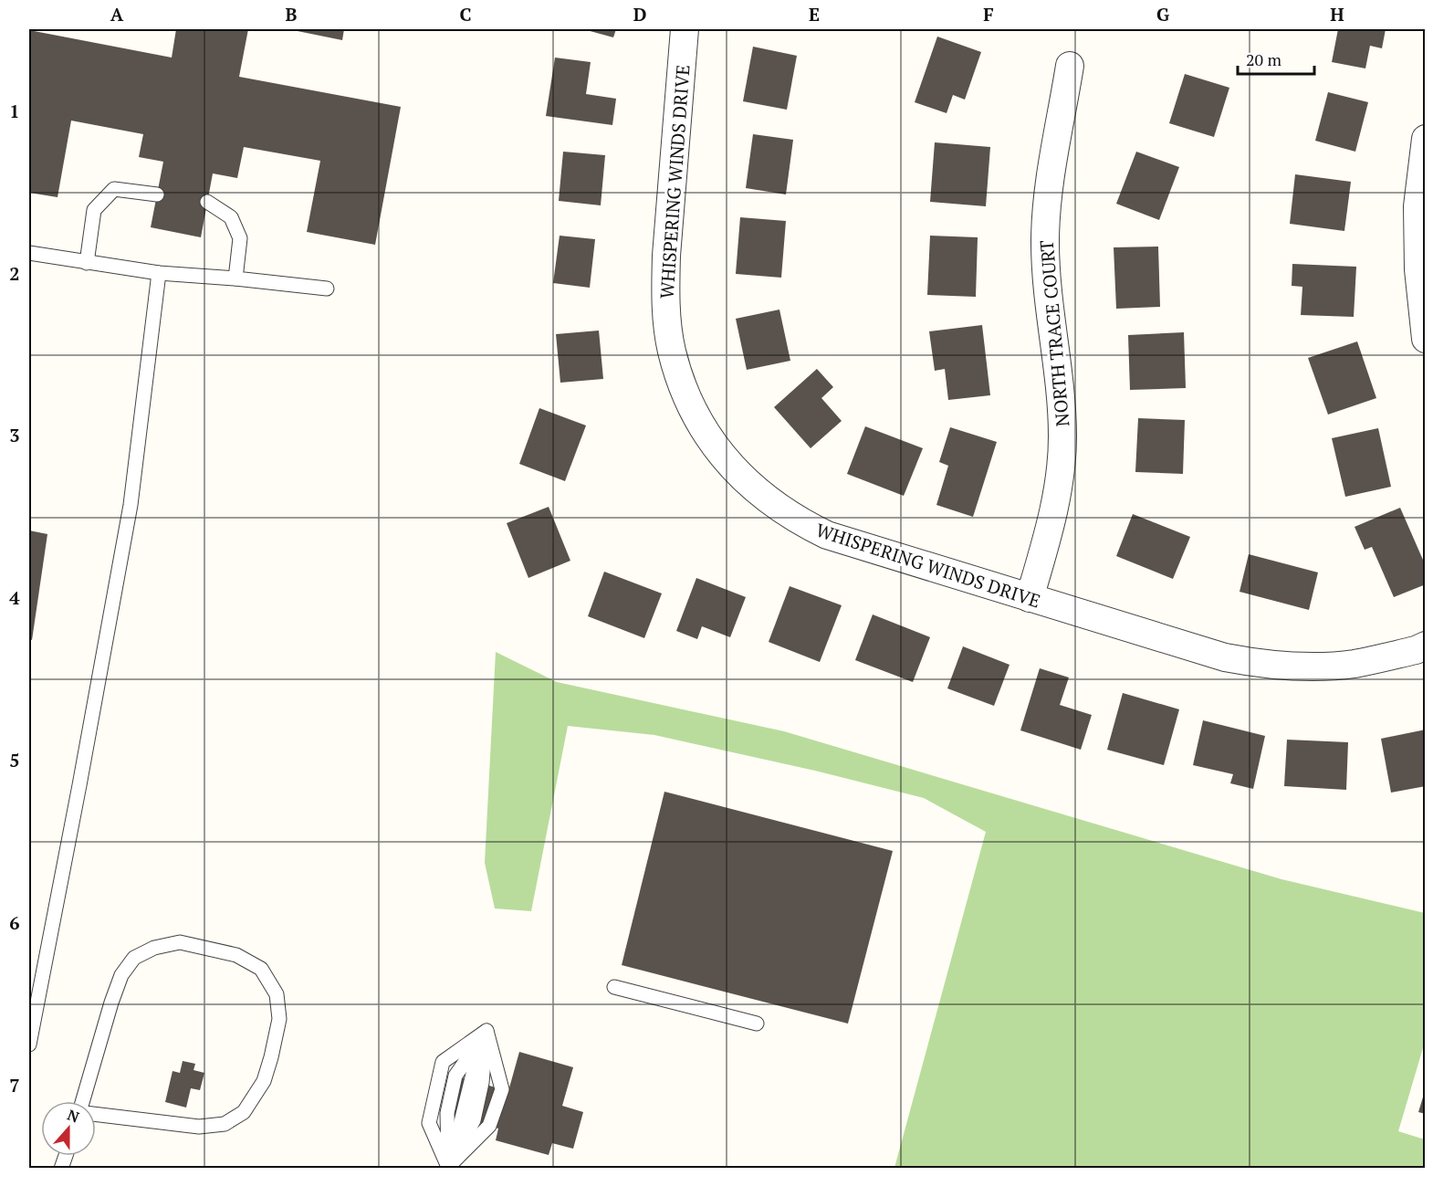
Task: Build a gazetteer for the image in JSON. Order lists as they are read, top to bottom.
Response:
{
  "streets": {
    "street": ["WHISPERING WINDS DRIVE", "NORTH TRACE COURT"]
  },
  "crossings": [
    ["WHISPERING WINDS DRIVE", "NORTH TRACE COURT"]
  ],
  "scale_bar": "20 m",
  "north": "top",
  "grid": {
    "columns": [
      "A",
      "B",
      "C",
      "D",
      "E",
      "F",
      "G",
      "H"
    ],
    "rows": [
      "1",
      "2",
      "3",
      "4",
      "5",
      "6",
      "7"
    ]
  }
}
